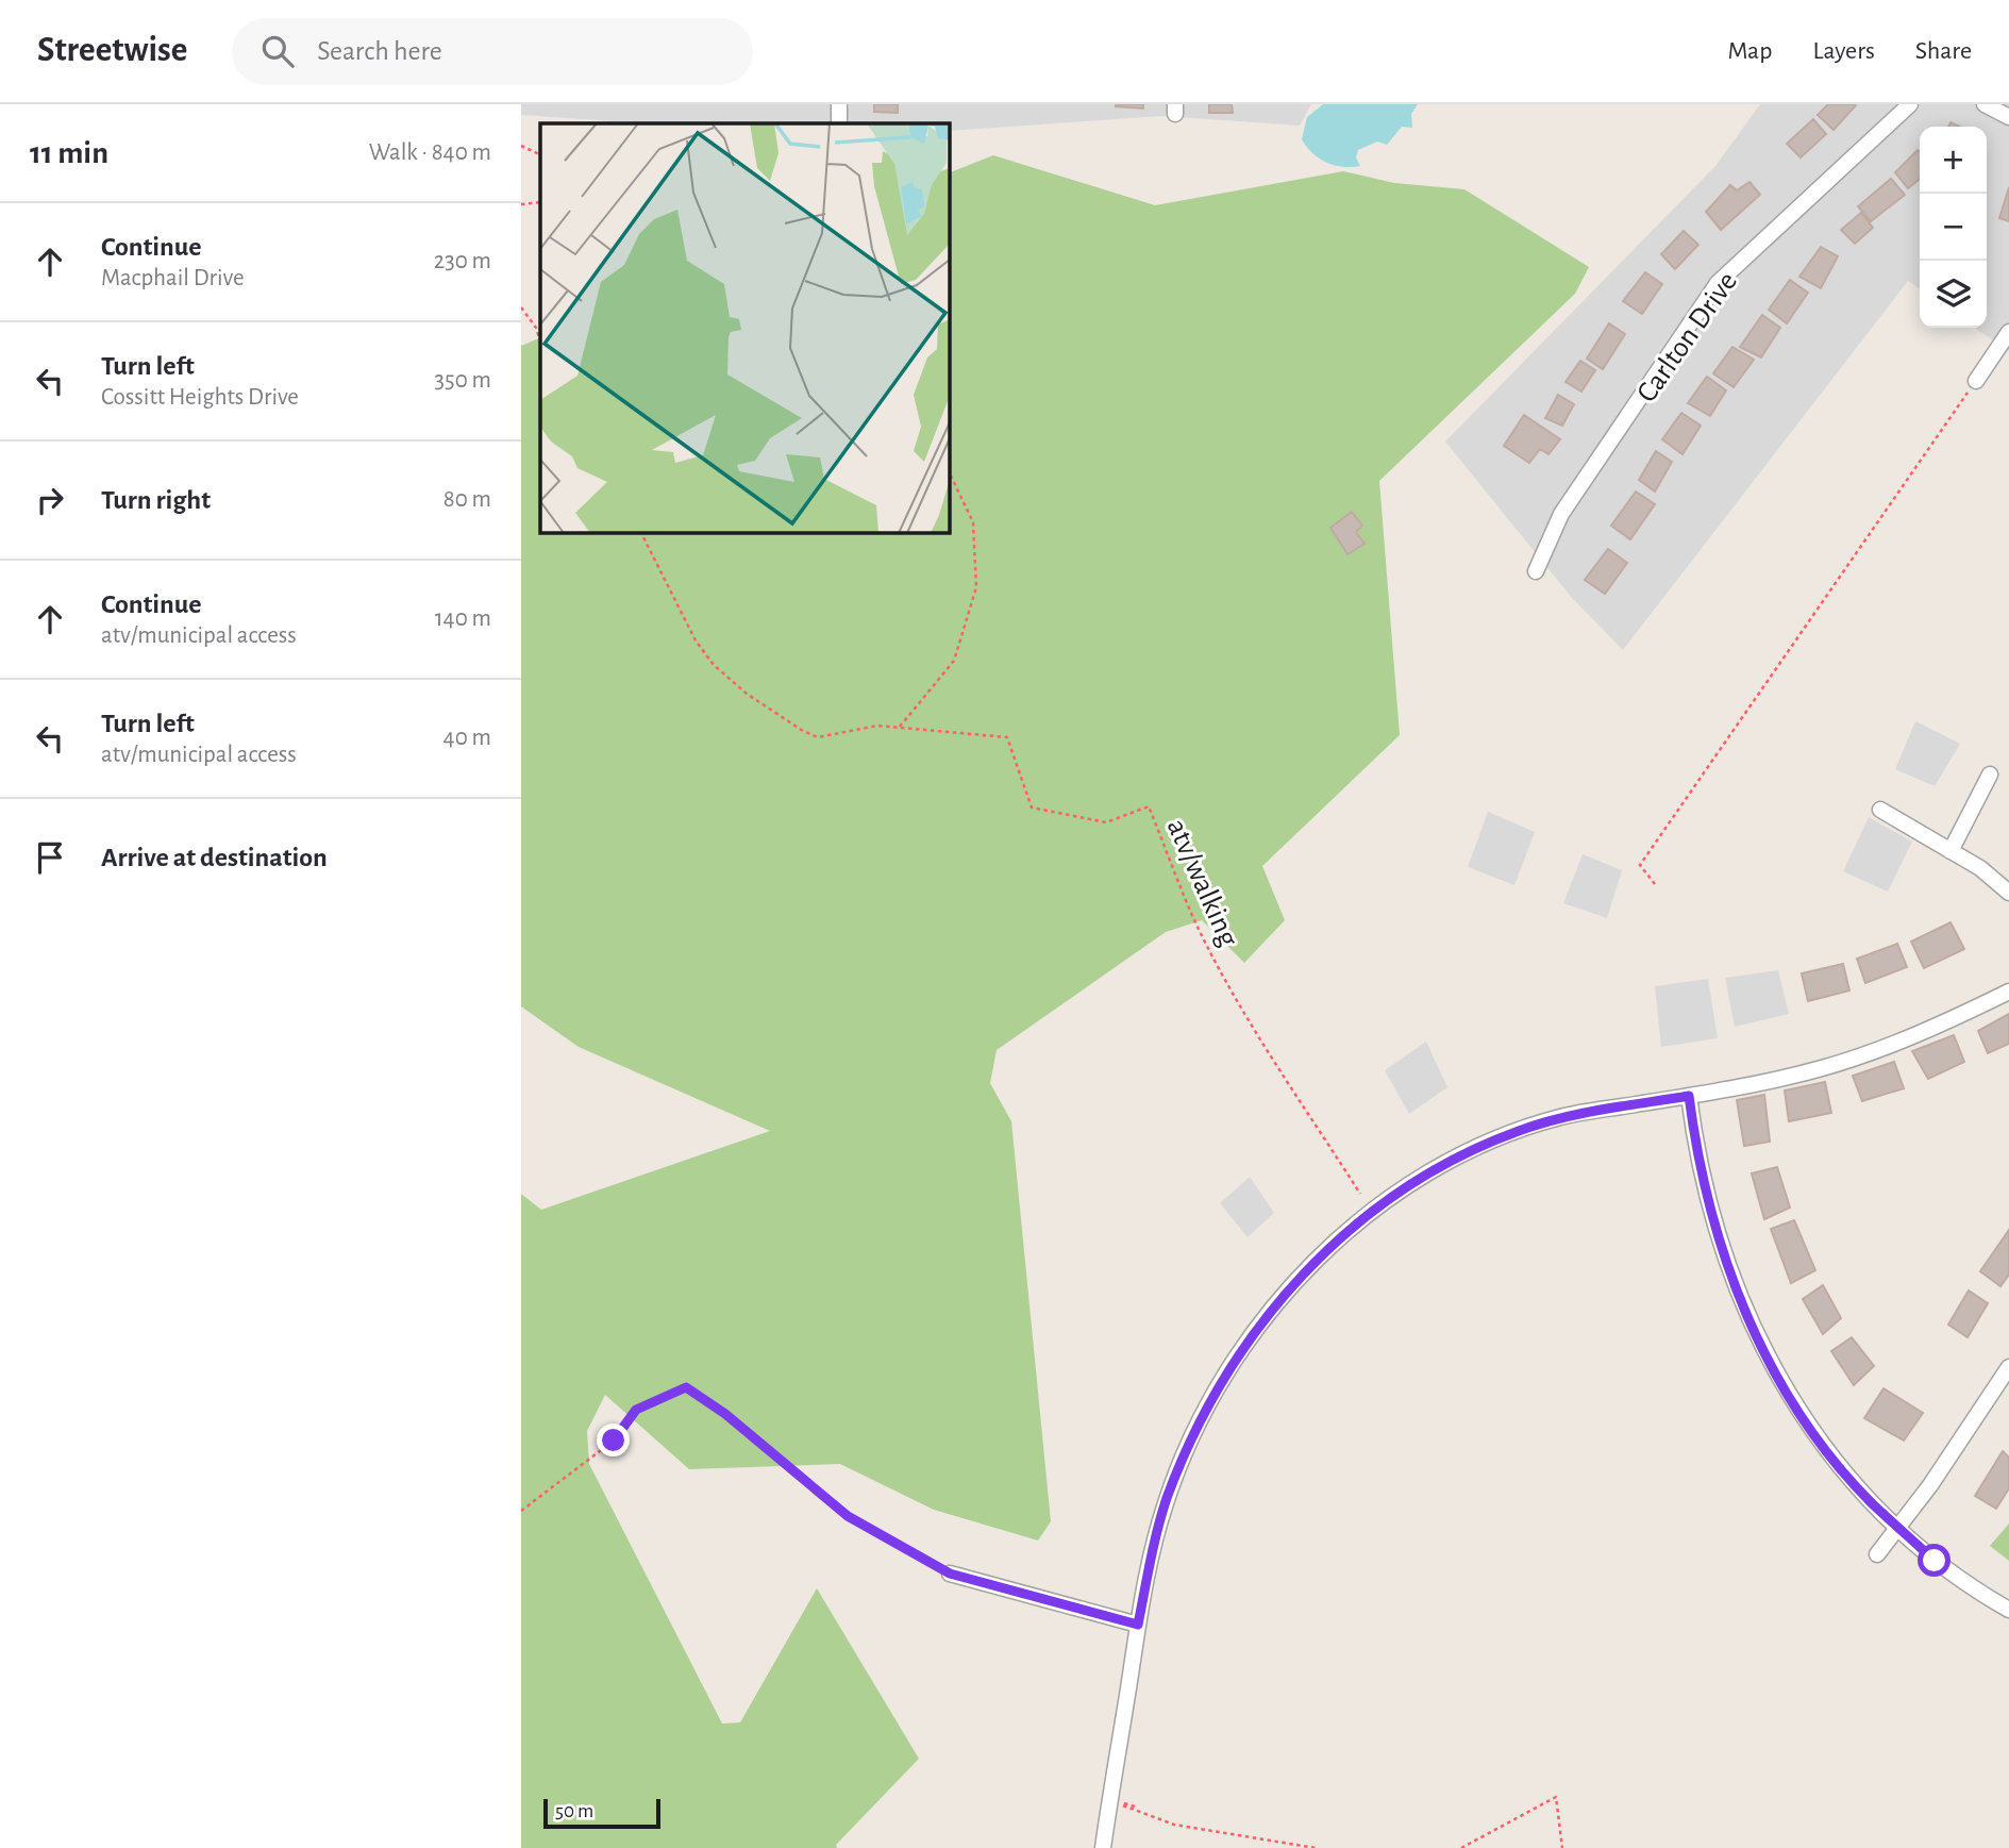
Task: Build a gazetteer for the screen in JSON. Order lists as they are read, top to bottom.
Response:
{
  "streets": {
    "street": ["Carlton Drive"],
    "path": ["atv/walking"]
  },
  "scale_bar": "50 m",
  "page": {
    "header": "Streetwise",
    "search": "Search here",
    "nav": ["Map", "Layers", "Share"],
    "heading": ["11 min", "Walk · 840 m"],
    "map_buttons": ["+", "−"],
    "list": [
      ["Continue", "Macphail Drive", "230 m"],
      ["Turn left", "Cossitt Heights Drive", "350 m"],
      ["Turn right", "80 m"],
      ["Continue", "atv/municipal access", "140 m"],
      ["Turn left", "atv/municipal access", "40 m"],
      "Arrive at destination"
    ],
    "scale": "50 m"
  }
}
